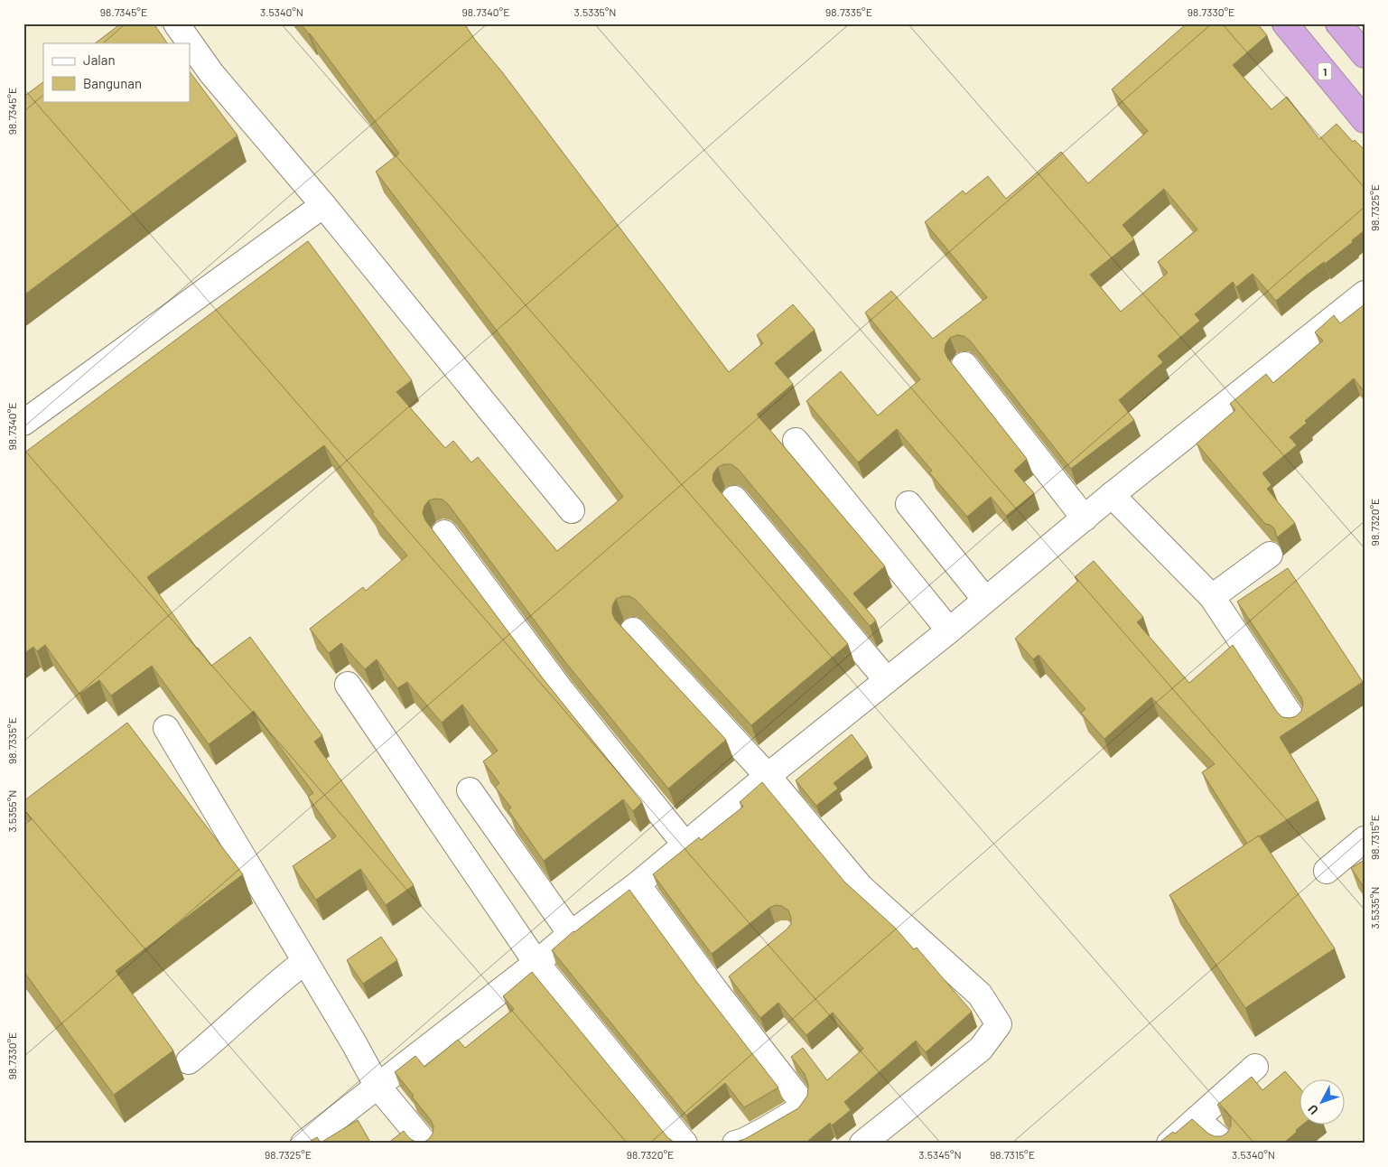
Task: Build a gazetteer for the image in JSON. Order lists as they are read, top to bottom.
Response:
{
  "streets": {
    "highway": ["1"]
  },
  "legend": ["Jalan", "Bangunan"],
  "north": "bottom left",
  "coordinates": [
    "98.7345°E",
    "3.5340°N",
    "98.7340°E",
    "3.5335°N",
    "98.7335°E",
    "98.7330°E",
    "98.7325°E",
    "98.7320°E",
    "3.5355°N",
    "98.7315°E",
    "3.5345°N"
  ]
}
